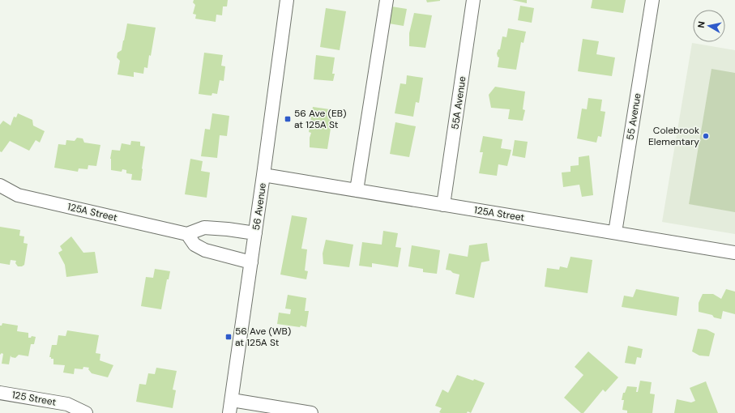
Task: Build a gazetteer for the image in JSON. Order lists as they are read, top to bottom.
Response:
{
  "streets": {
    "street": [
      "55A Avenue",
      "55 Avenue",
      "56 Avenue",
      "125A Street",
      "125 Street"
    ]
  },
  "crossings": [
    ["55A Avenue", "125A Street"],
    ["55 Avenue", "125A Street"],
    ["56 Avenue", "125A Street"]
  ],
  "places": {
    "transit": ["56 Ave (EB) at 125A St", "56 Ave (WB) at 125A St"],
    "other": ["Colebrook Elementary"]
  },
  "north": "left"
}
